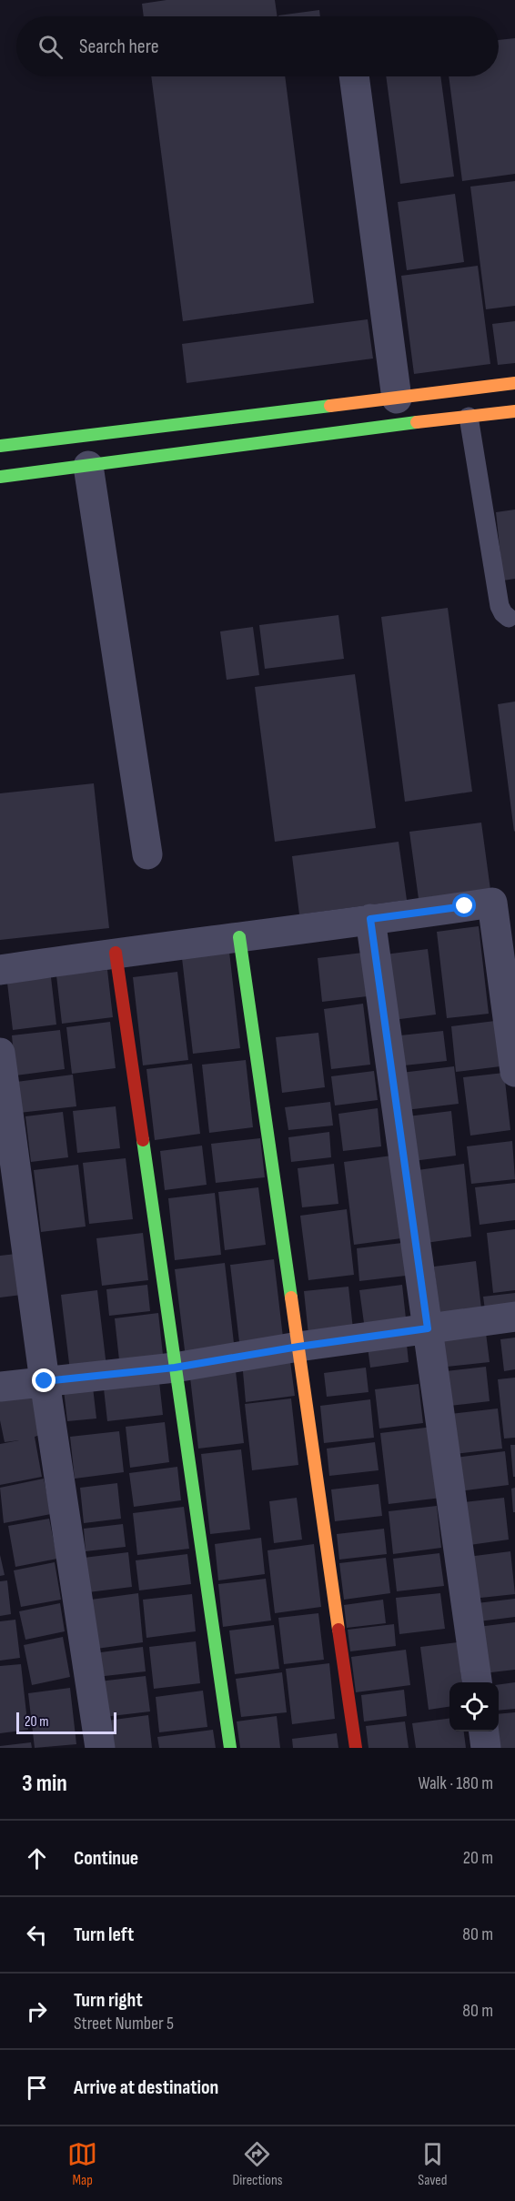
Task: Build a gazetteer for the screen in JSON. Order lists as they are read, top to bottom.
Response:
{
  "scale_bar": "20 m",
  "page": {
    "search": "Search here",
    "scale": "20 m",
    "heading": ["3 min", "Walk · 180 m"],
    "list": [
      ["Continue", "20 m"],
      ["Turn left", "80 m"],
      ["Turn right", "Street Number 5", "80 m"],
      "Arrive at destination"
    ],
    "nav": ["Map", "Directions", "Saved"]
  }
}
